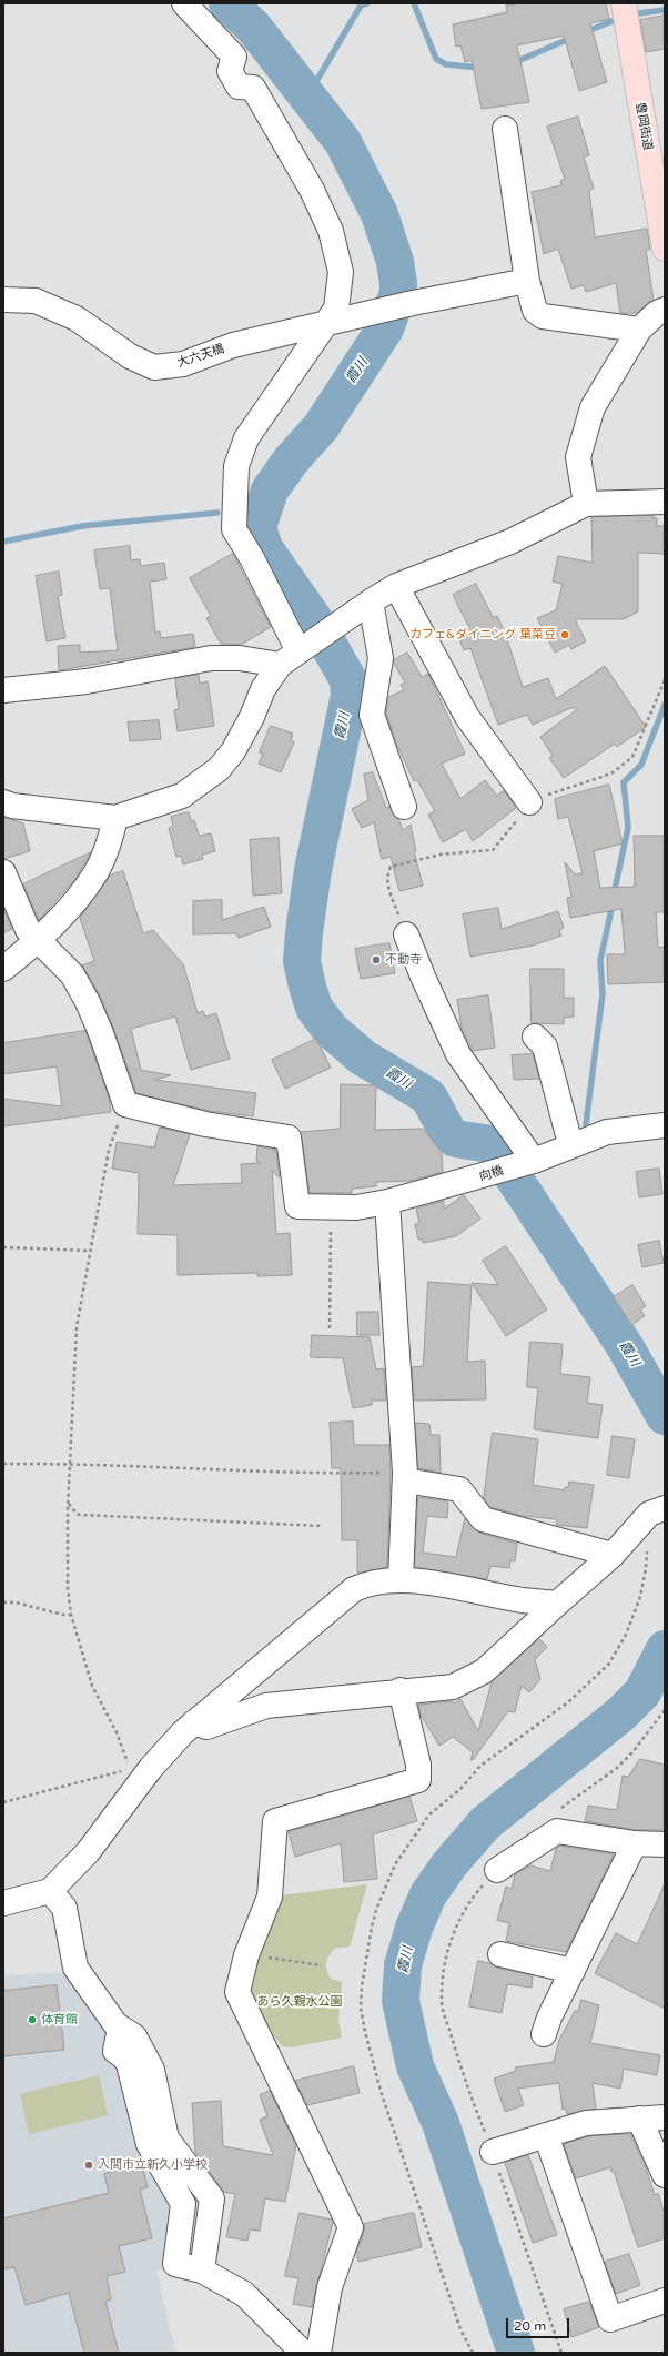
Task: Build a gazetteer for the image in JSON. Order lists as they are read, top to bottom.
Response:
{
  "streets": {
    "main road": ["豊岡街道"],
    "street": ["大六天橋", "向橋"]
  },
  "water": ["霞川"],
  "parks": ["あら久親水公園"],
  "places": [
    "カフェ&ダイニング 葉菜豆",
    "不動寺",
    "体育館",
    "入間市立新久小学校"
  ],
  "scale_bar": "20 m"
}
